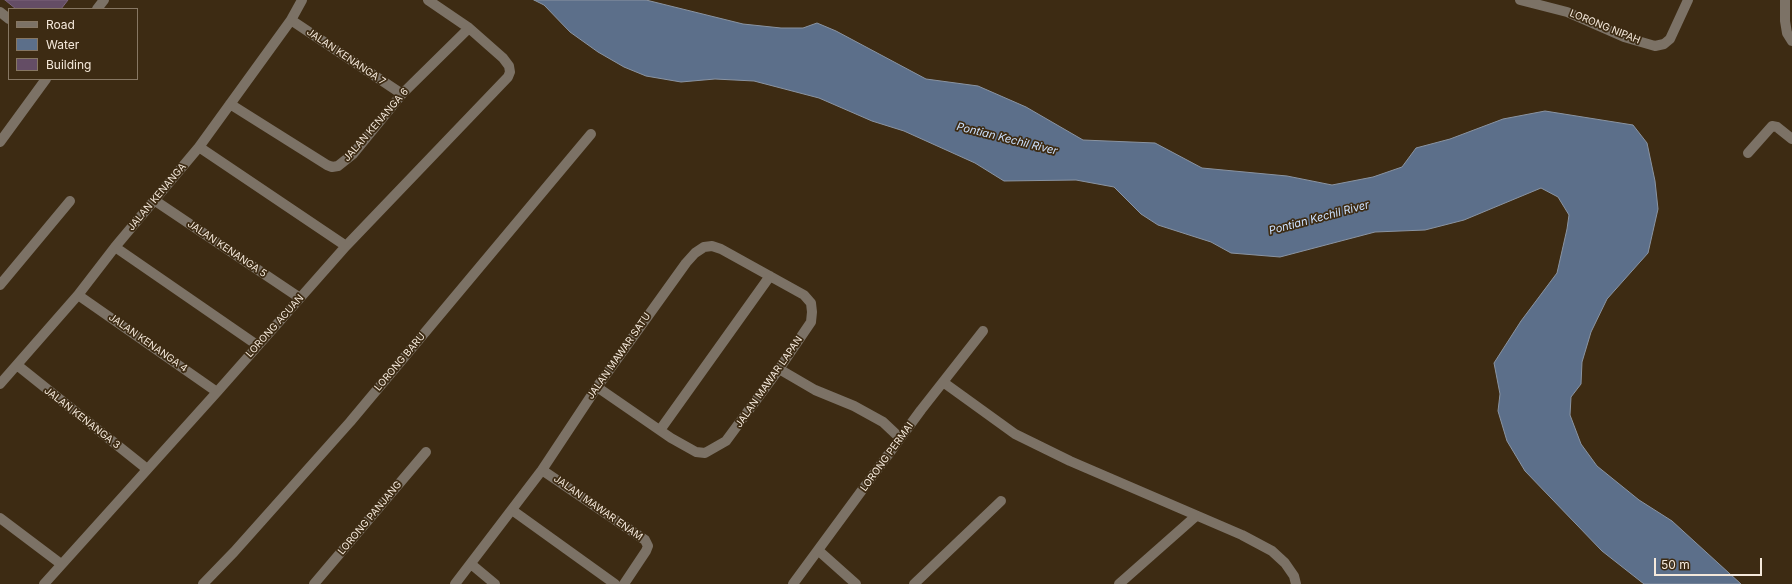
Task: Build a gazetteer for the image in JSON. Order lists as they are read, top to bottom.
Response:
{
  "streets": {
    "street": [
      "LORONG NIPAH",
      "JALAN KENANGA 7",
      "JALAN KENANGA 6",
      "JALAN KENANGA",
      "JALAN KENANGA 5",
      "LORONG ACUAN",
      "JALAN KENANGA 4",
      "JALAN MAWAR SATU",
      "LORONG BARU",
      "JALAN MAWAR LAPAN",
      "JALAN KENANGA 3",
      "LORONG PERMAI",
      "JALAN MAWAR ENAM",
      "LORONG PANJANG"
    ]
  },
  "crossings": [
    ["JALAN KENANGA 7", "JALAN KENANGA 6"],
    ["JALAN KENANGA 7", "JALAN KENANGA"],
    ["JALAN KENANGA 6", "JALAN KENANGA"],
    ["JALAN KENANGA 6", "LORONG ACUAN"],
    ["JALAN KENANGA", "JALAN KENANGA 5"],
    ["JALAN KENANGA", "JALAN KENANGA 4"],
    ["JALAN KENANGA", "JALAN KENANGA 3"],
    ["JALAN KENANGA 5", "LORONG ACUAN"],
    ["LORONG ACUAN", "JALAN KENANGA 4"],
    ["LORONG ACUAN", "JALAN KENANGA 3"],
    ["JALAN MAWAR SATU", "JALAN MAWAR LAPAN"],
    ["JALAN MAWAR SATU", "JALAN MAWAR ENAM"]
  ],
  "water": ["Pontian Kechil River"],
  "legend": ["Road", "Water", "Building"],
  "scale_bar": "50 m"
}
